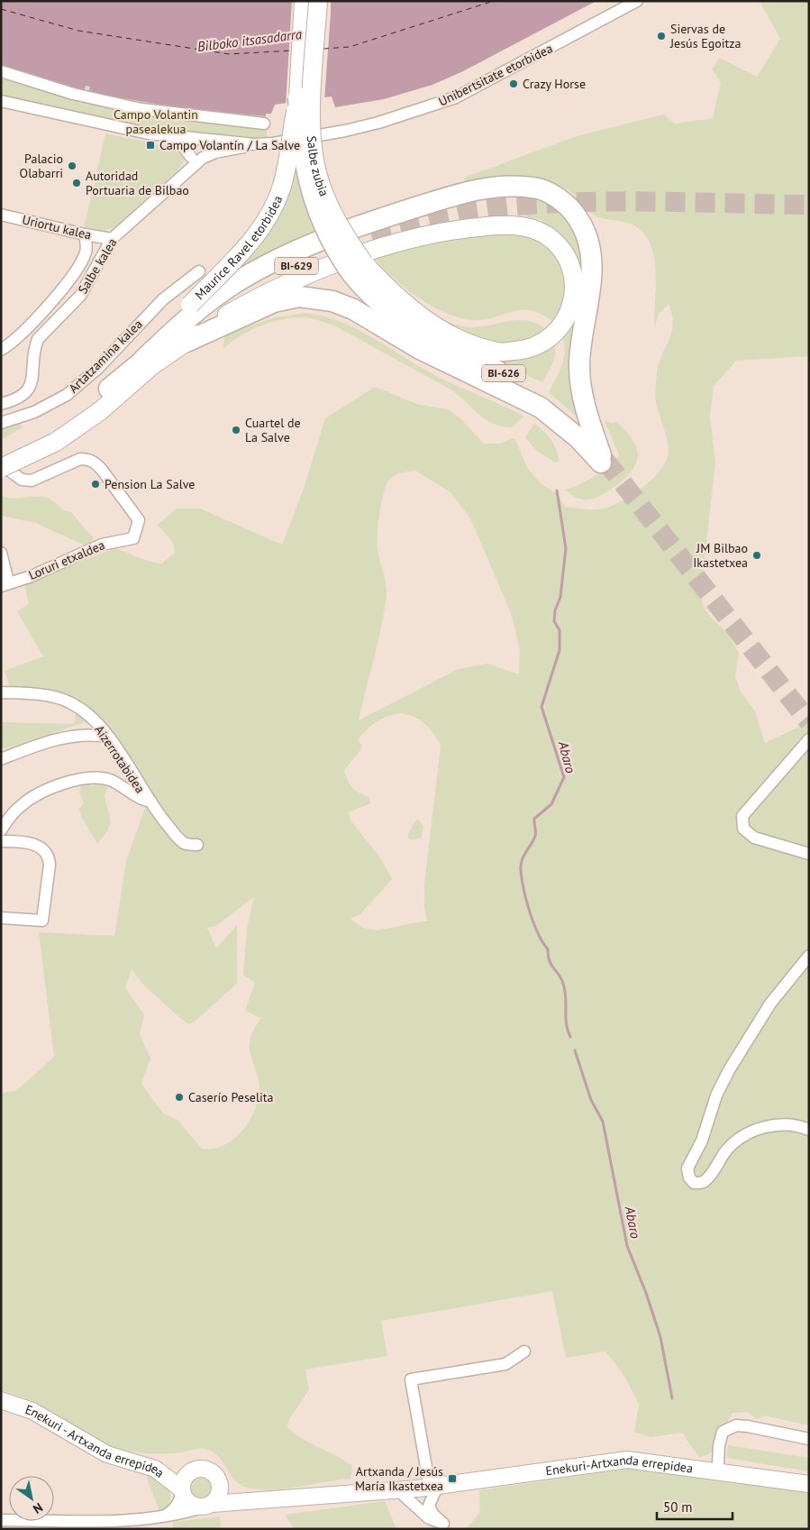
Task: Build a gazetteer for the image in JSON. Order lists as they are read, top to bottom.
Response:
{
  "streets": {
    "highway": [
      "Salbe zubia",
      "Maurice Ravel etorbidea",
      "BI-629",
      "BI-626"
    ],
    "street": [
      "Unibertsitate etorbidea",
      "Uriortu kalea",
      "Salbe kalea",
      "Artatzamina kalea",
      "Loruri etxaldea",
      "Aizerrotabidea",
      "Enekuri - Artxanda errepidea",
      "Enekuri-Artxanda errepidea"
    ]
  },
  "crossings": [
    ["Unibertsitate etorbidea", "Salbe kalea"],
    ["Salbe zubia", "BI-626"],
    ["Uriortu kalea", "Salbe kalea"],
    ["Maurice Ravel etorbidea", "BI-629"],
    ["Maurice Ravel etorbidea", "BI-626"]
  ],
  "water": ["Bilboko itsasadarra", "Abaro"],
  "parks": ["Campo Volantin pasealekua"],
  "places": {
    "other": [
      "Siervas de Jesús Egoitza",
      "Crazy Horse",
      "Palacio Olabarri",
      "Autoridad Portuaria de Bilbao",
      "Cuartel de La Salve",
      "Pension La Salve",
      "JM Bilbao Ikastetxea",
      "Caserío Peselita"
    ],
    "transit": ["Campo Volantín / La Salve", "Artxanda / Jesús María Ikastetxea"]
  },
  "scale_bar": "50 m",
  "north": "bottom right"
}
